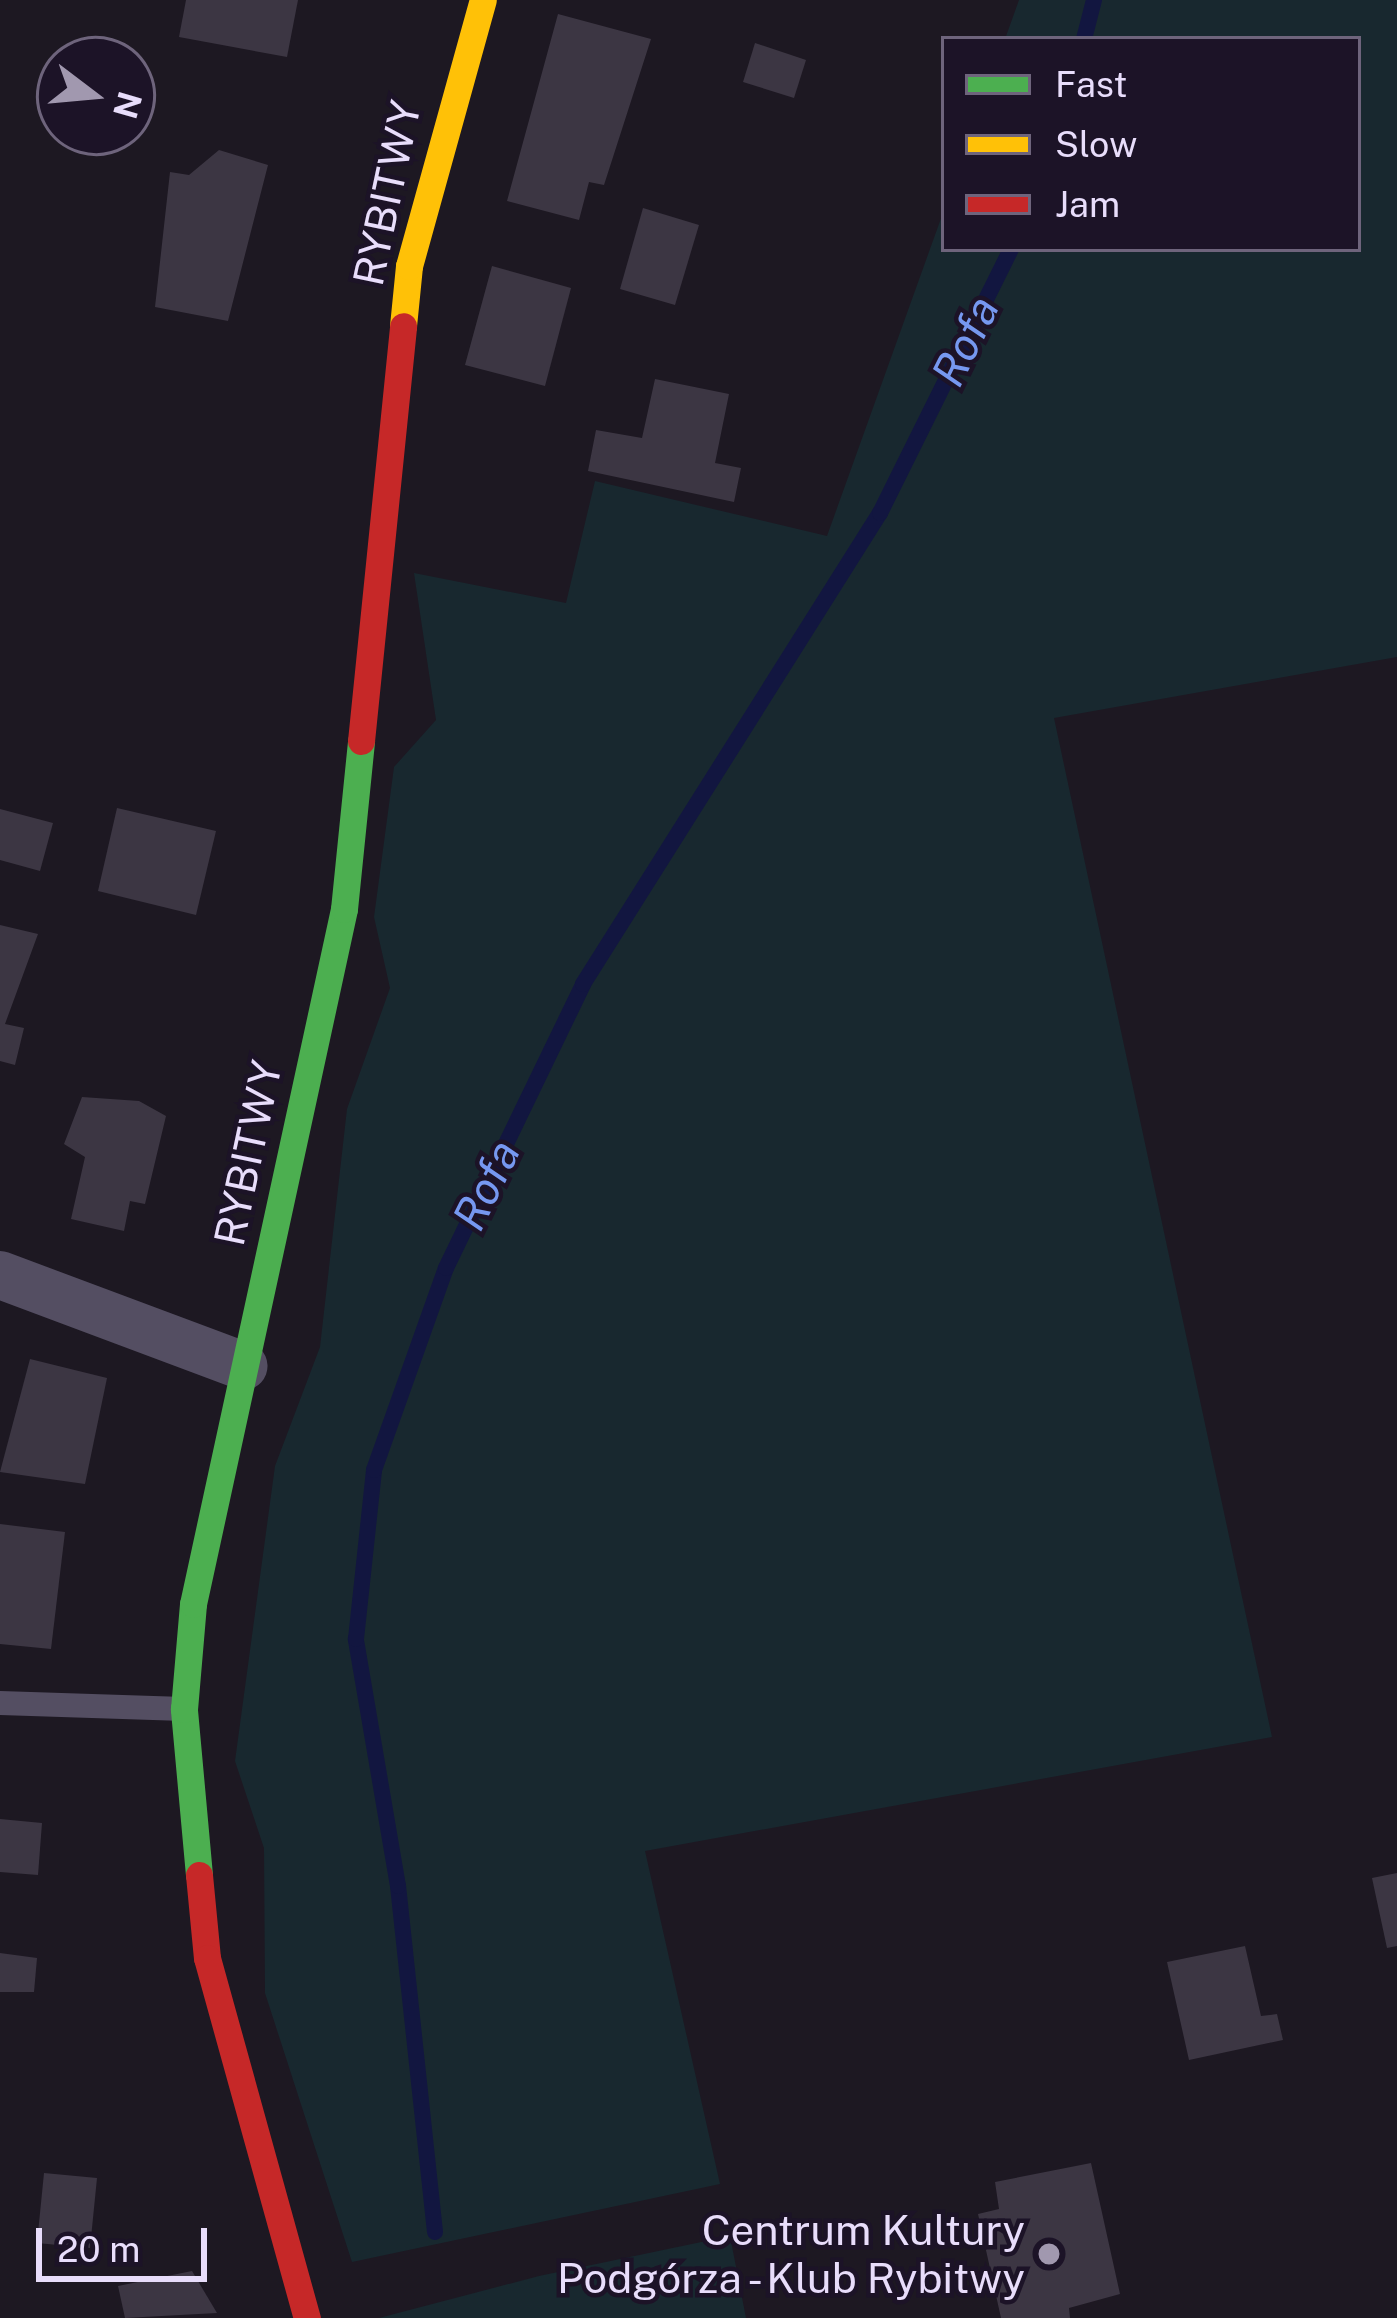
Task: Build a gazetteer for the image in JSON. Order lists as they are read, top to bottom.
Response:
{
  "streets": {
    "street": ["RYBITWY"]
  },
  "water": ["Rofa"],
  "places": ["Centrum Kultury Podgórza - Klub Rybitwy"],
  "legend": ["Fast", "Slow", "Jam"],
  "scale_bar": "20 m",
  "north": "right"
}
